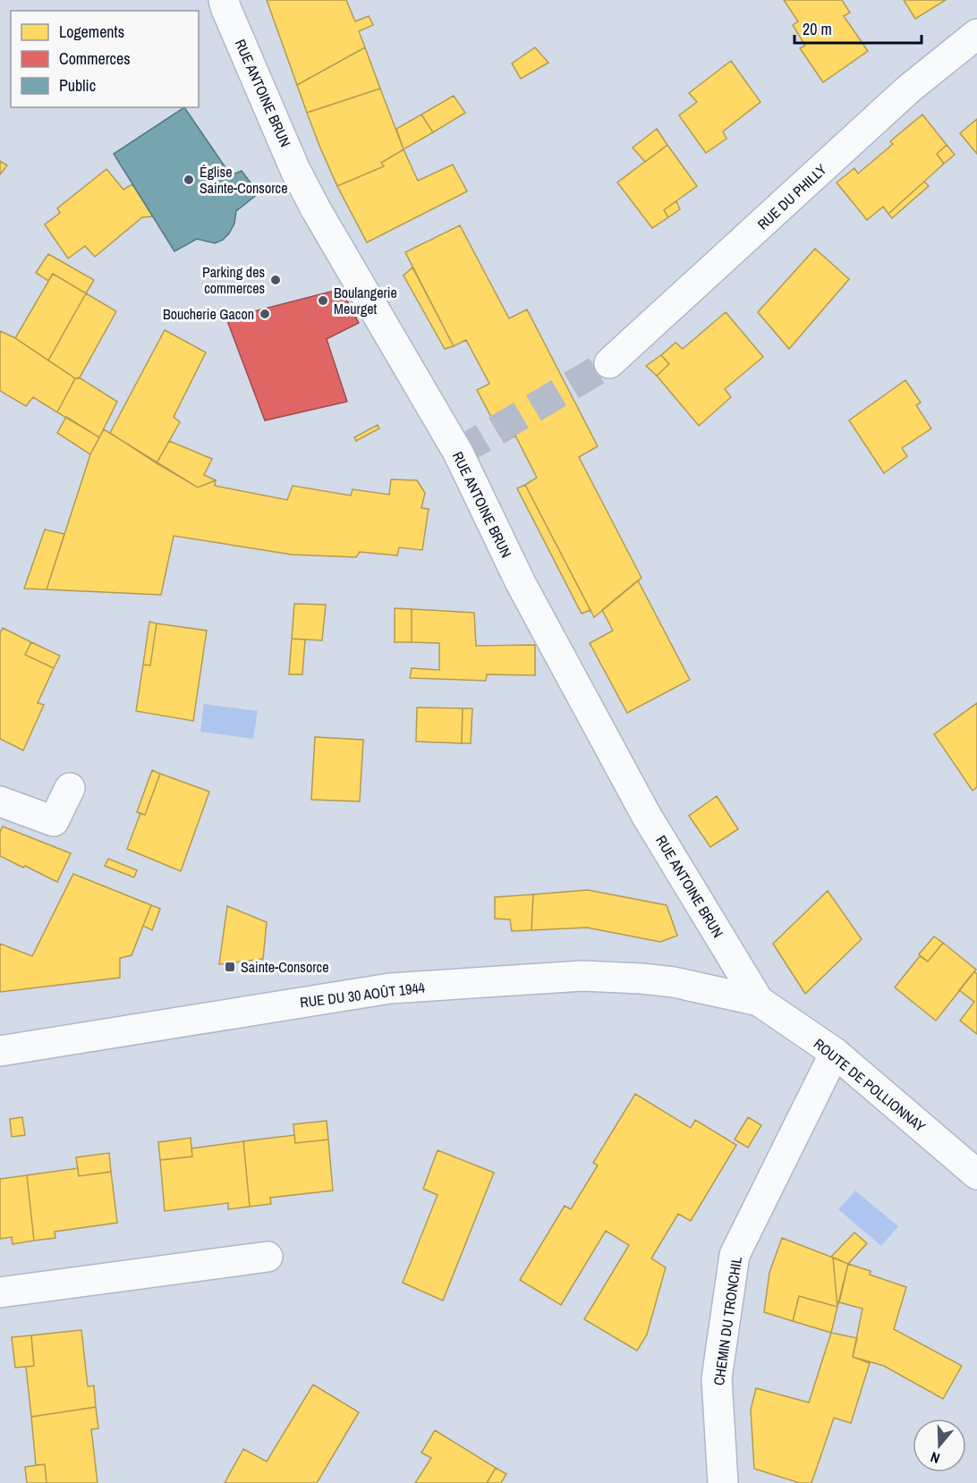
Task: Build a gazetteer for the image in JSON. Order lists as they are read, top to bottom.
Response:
{
  "streets": {
    "street": [
      "RUE ANTOINE BRUN",
      "RUE DU PHILLY",
      "RUE DU 30 AOÛT 1944",
      "ROUTE DE POLLIONNAY",
      "CHEMIN DU TRONCHIL"
    ]
  },
  "crossings": [
    ["RUE ANTOINE BRUN", "RUE DU 30 AOÛT 1944"],
    ["RUE ANTOINE BRUN", "ROUTE DE POLLIONNAY"],
    ["RUE DU 30 AOÛT 1944", "ROUTE DE POLLIONNAY"],
    ["ROUTE DE POLLIONNAY", "CHEMIN DU TRONCHIL"]
  ],
  "places": {
    "other": [
      "Église Sainte-Consorce",
      "Parking des commerces",
      "Boulangerie Meurget",
      "Boucherie Gacon"
    ],
    "transit": ["Sainte-Consorce"]
  },
  "legend": ["Logements", "Commerces", "Public"],
  "scale_bar": "20 m",
  "north": "bottom"
}
